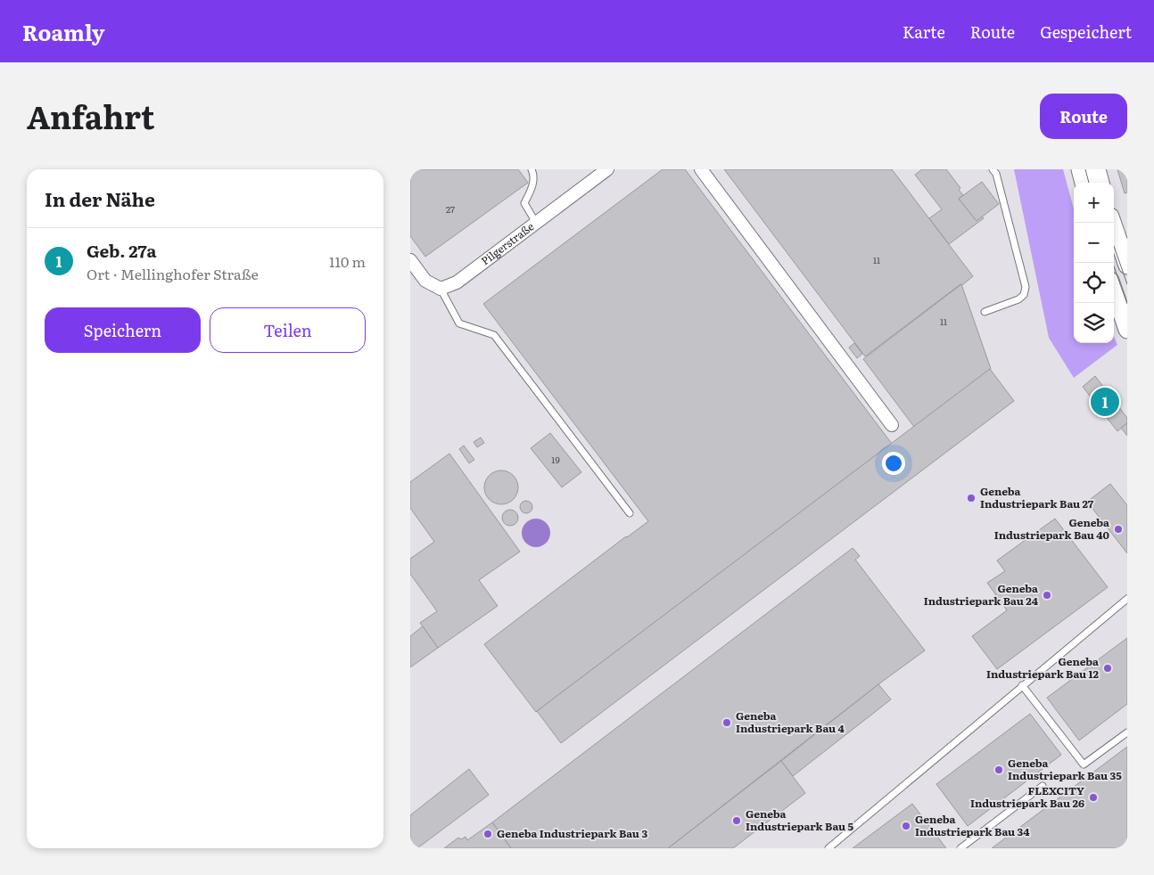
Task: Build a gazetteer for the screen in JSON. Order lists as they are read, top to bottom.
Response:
{
  "streets": {
    "street": ["Pilgerstraße"]
  },
  "places": [
    "Geneba Industriepark Bau 27",
    "Geneba Industriepark Bau 40",
    "Geneba Industriepark Bau 24",
    "Geneba Industriepark Bau 12",
    "Geneba Industriepark Bau 4",
    "Geneba Industriepark Bau 35",
    "FLEXCITY Industriepark Bau 26",
    "Geneba Industriepark Bau 5",
    "Geneba Industriepark Bau 34",
    "Geneba Industriepark Bau 3"
  ],
  "house_numbers": [
    "27",
    "11",
    "11",
    "19"
  ],
  "page": {
    "header": "Roamly",
    "nav": ["Karte", "Route", "Gespeichert"],
    "title": "Anfahrt",
    "buttons": [
      "Route",
      ["Speichern", "Teilen"]
    ],
    "heading": "In der Nähe",
    "map_buttons": ["+", "−"],
    "list": [
      {
        "mark": "1",
        "name": "Geb. 27a",
        "note": "Ort · Mellinghofer Straße",
        "value": "110 m"
      }
    ],
    "pins": "1"
  }
}
